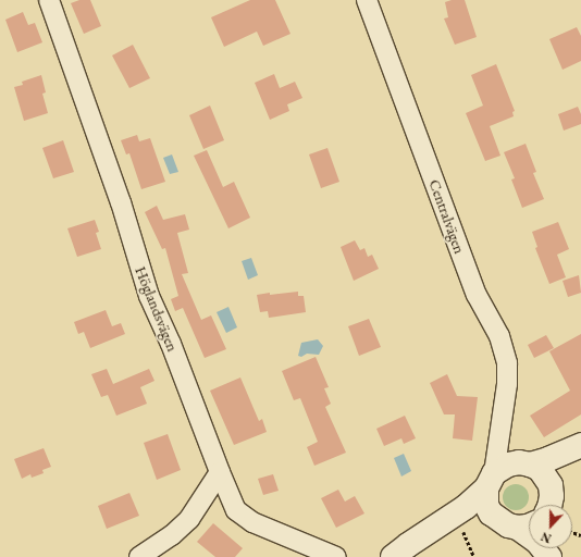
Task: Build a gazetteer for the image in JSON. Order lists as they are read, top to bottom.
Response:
{
  "streets": {
    "street": ["Centralvägen", "Höglandsvägen"]
  },
  "north": "bottom"
}
